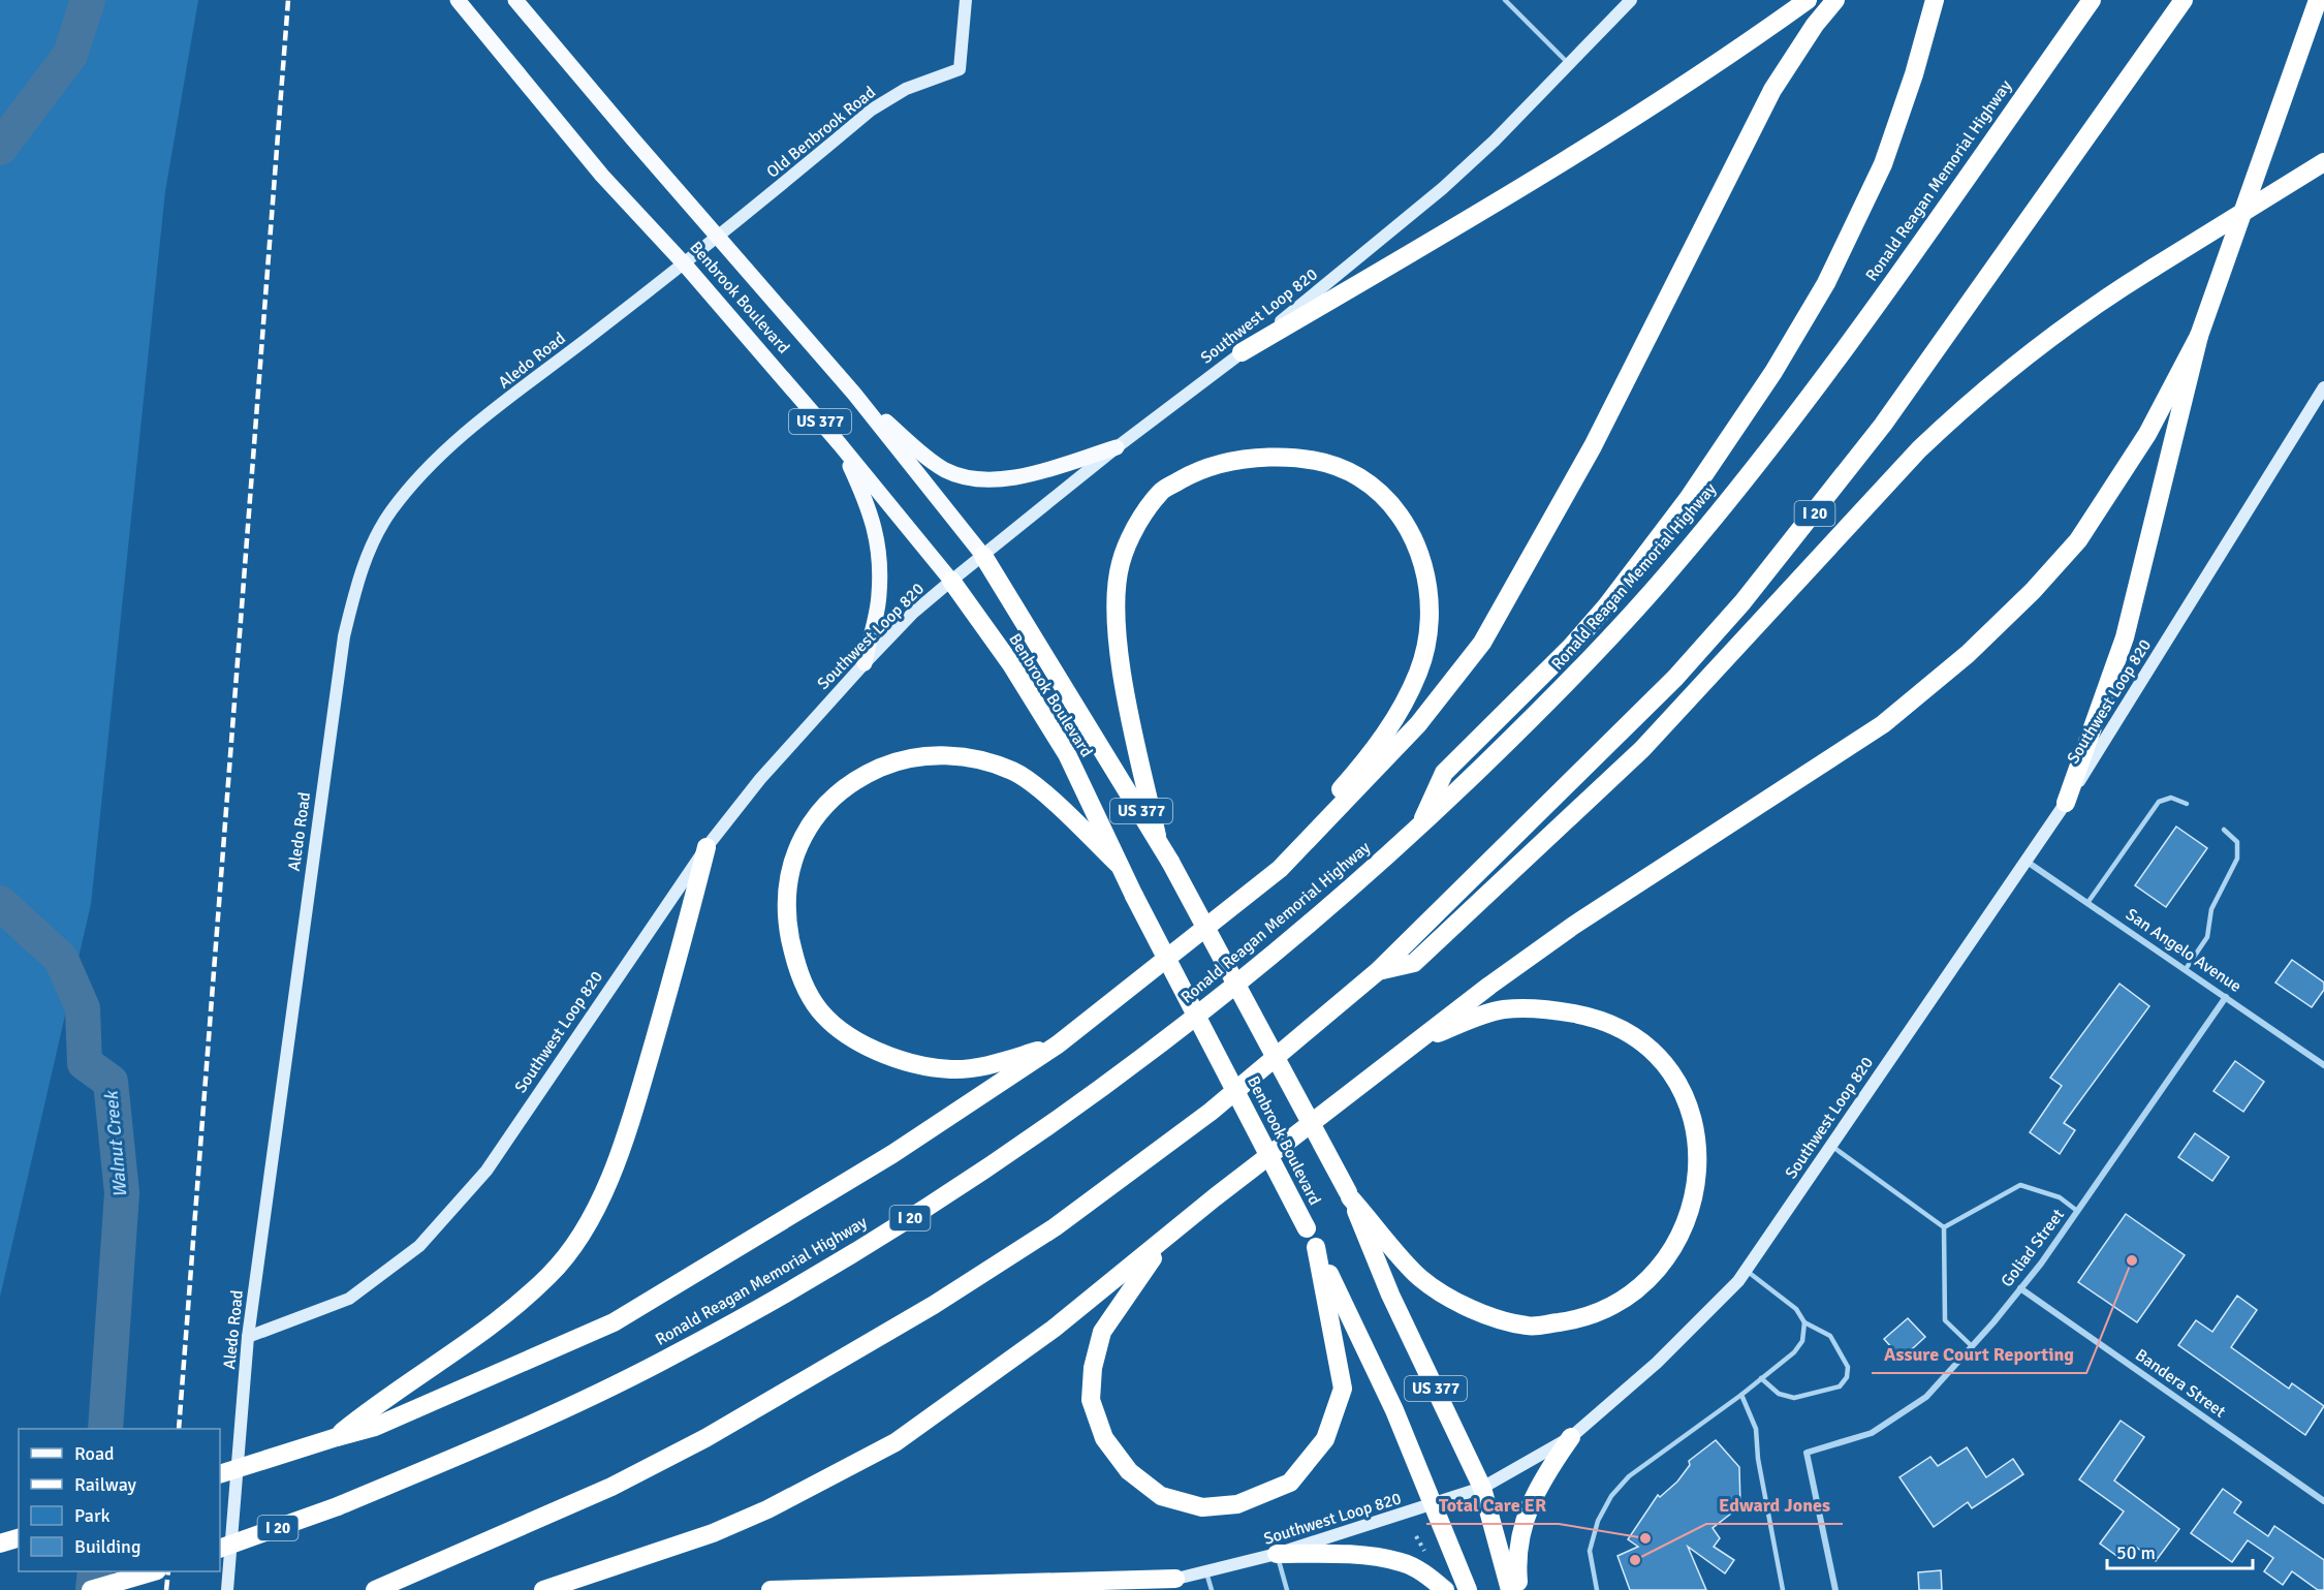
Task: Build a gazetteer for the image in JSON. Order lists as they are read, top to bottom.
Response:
{
  "streets": {
    "highway": [
      "Ronald Reagan Memorial Highway",
      "Benbrook Boulevard",
      "US 377",
      "I 20"
    ],
    "main road": ["Old Benbrook Road", "Southwest Loop 820", "Aledo Road"],
    "street": ["San Angelo Avenue", "Goliad Street", "Bandera Street"]
  },
  "crossings": [
    ["Old Benbrook Road", "Benbrook Boulevard"],
    ["Old Benbrook Road", "Aledo Road"],
    ["Benbrook Boulevard", "Southwest Loop 820"],
    ["Benbrook Boulevard", "Aledo Road"],
    ["Southwest Loop 820", "Aledo Road"],
    ["Southwest Loop 820", "San Angelo Avenue"],
    ["San Angelo Avenue", "Goliad Street"],
    ["Goliad Street", "Bandera Street"]
  ],
  "water": ["Walnut Creek"],
  "places": ["Assure Court Reporting", "Total Care ER", "Edward Jones"],
  "legend": [
    "Road",
    "Railway",
    "Park",
    "Building"
  ],
  "scale_bar": "50 m"
}
